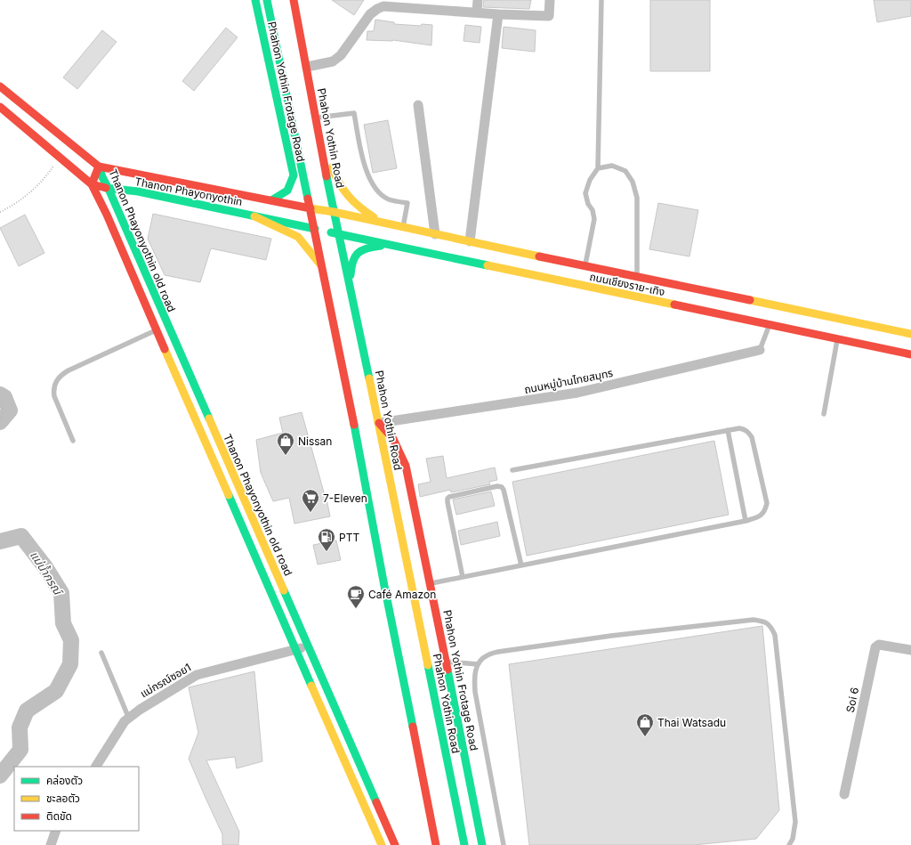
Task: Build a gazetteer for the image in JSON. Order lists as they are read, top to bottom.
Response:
{
  "streets": {
    "main road": [
      "Phahon Yothin Frotage Road",
      "Phahon Yothin Road",
      "Thanon Phayonyothin",
      "Thanon Phayonyothin old road",
      "ถนนเชียงราย-เทิง"
    ],
    "street": ["ถนนหมู่บ้านไทยสมุทร", "แม่กรณ์ซอย1", "Soi 6"]
  },
  "crossings": [
    ["Phahon Yothin Frotage Road", "Phahon Yothin Road"],
    ["Phahon Yothin Frotage Road", "Thanon Phayonyothin"],
    ["Phahon Yothin Frotage Road", "ถนนหมู่บ้านไทยสมุทร"],
    ["Phahon Yothin Road", "Thanon Phayonyothin"],
    ["Phahon Yothin Road", "ถนนเชียงราย-เทิง"],
    ["Phahon Yothin Road", "ถนนหมู่บ้านไทยสมุทร"],
    ["Thanon Phayonyothin", "Thanon Phayonyothin old road"],
    ["Thanon Phayonyothin", "ถนนเชียงราย-เทิง"],
    ["Thanon Phayonyothin old road", "แม่กรณ์ซอย1"]
  ],
  "water": ["แม่น้ำกรณ์"],
  "places": {
    "shop": ["Nissan", "Thai Watsadu"],
    "supermarket": ["7-Eleven"],
    "fuel station": ["PTT"],
    "cafe": ["Café Amazon"]
  },
  "legend": ["คล่องตัว", "ชะลอตัว", "ติดขัด"]
}
